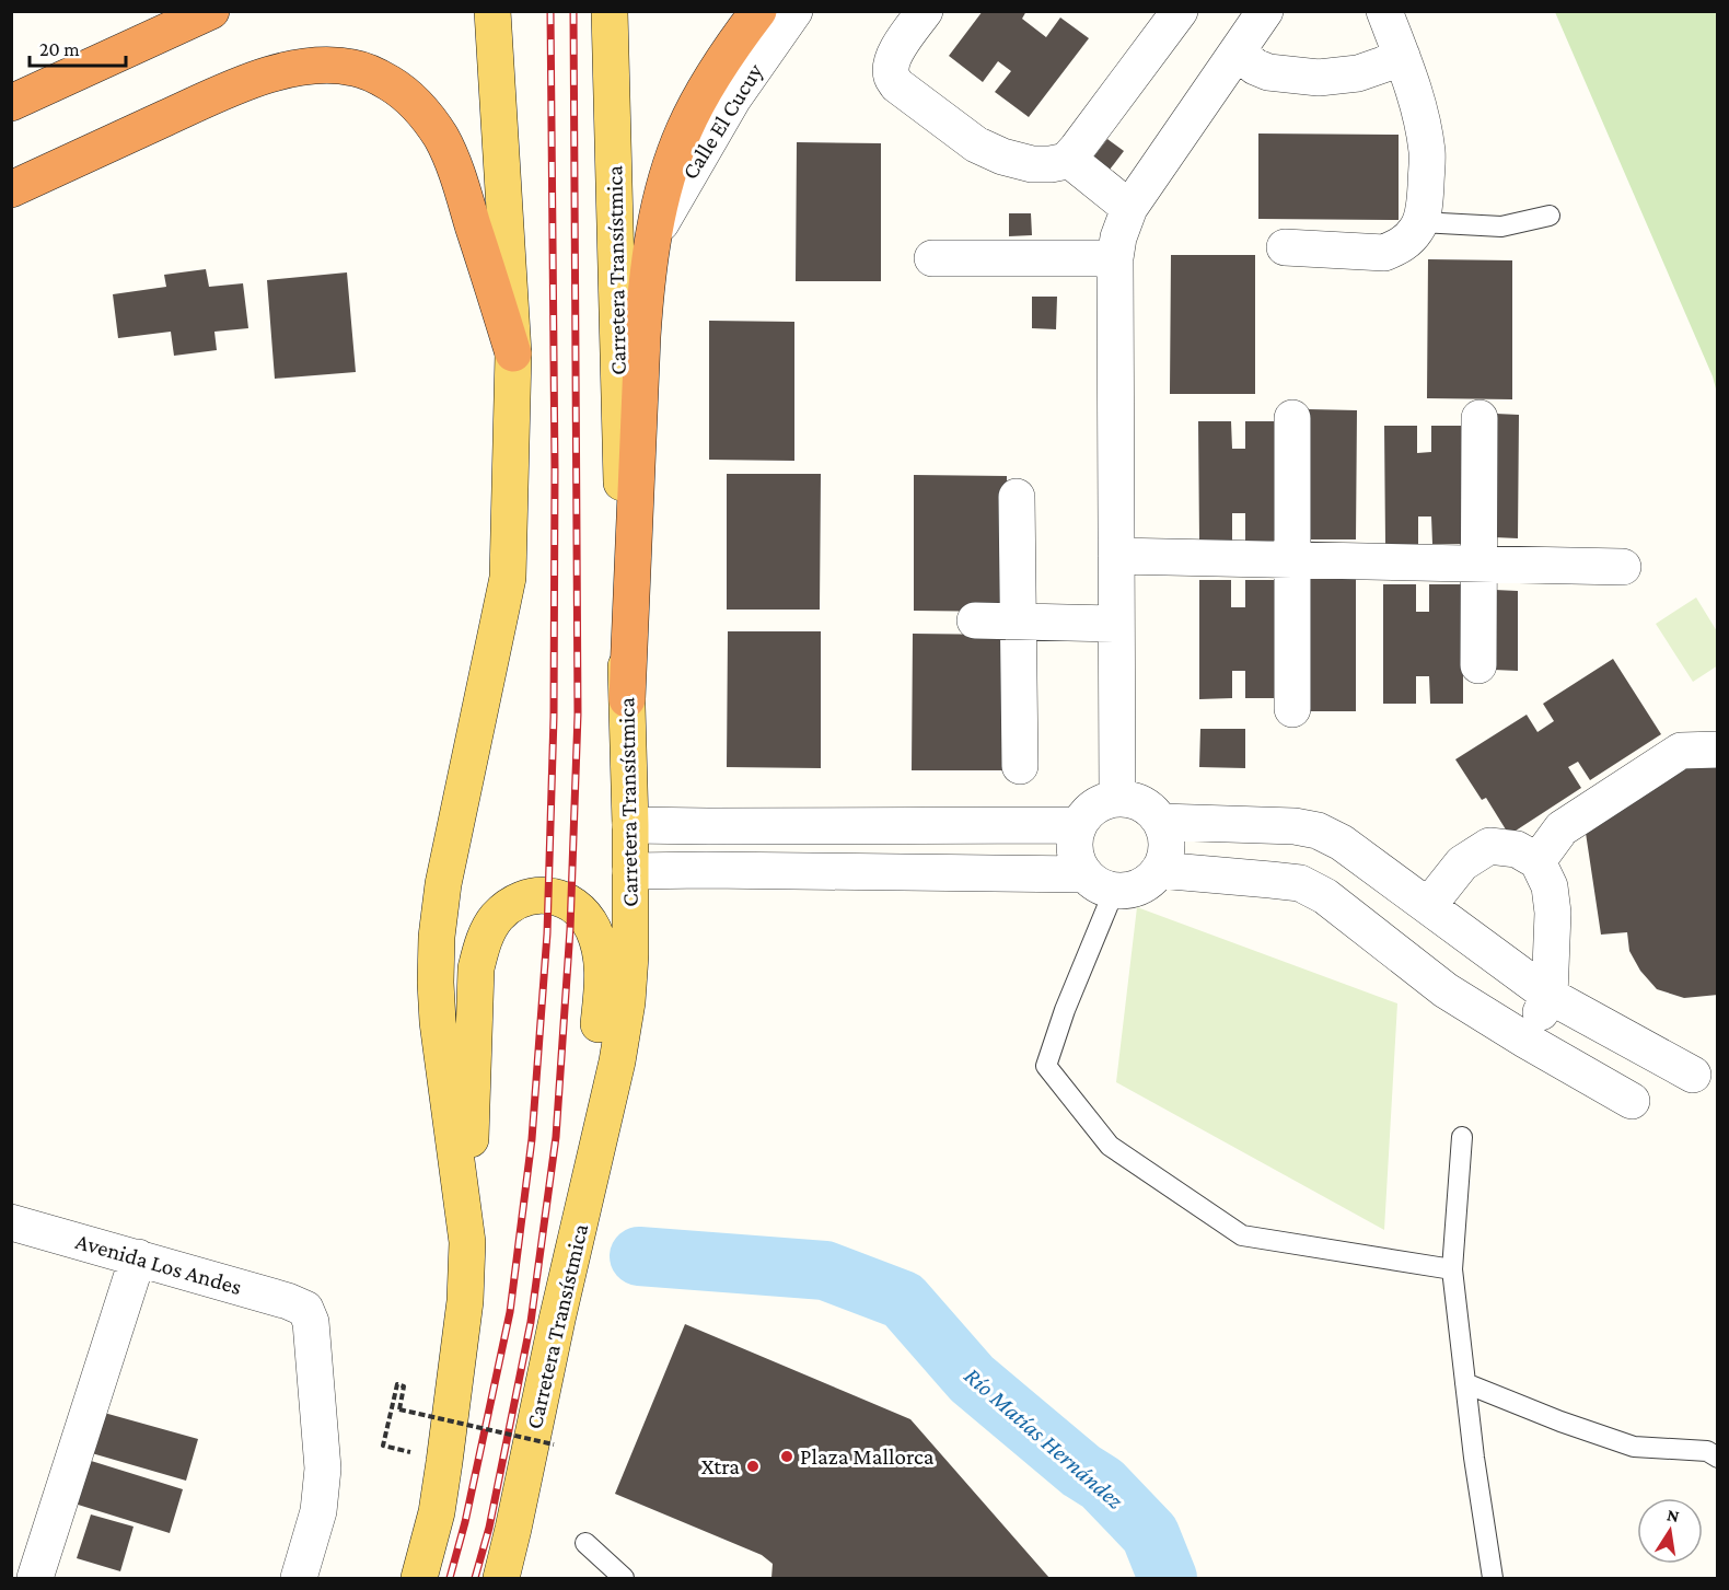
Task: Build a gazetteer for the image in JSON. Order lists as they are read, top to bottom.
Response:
{
  "streets": {
    "main road": ["Carretera Transístmica"],
    "street": ["Calle El Cucuy", "Avenida Los Andes"]
  },
  "water": ["Río Matías Hernández"],
  "places": ["Plaza Mallorca", "Xtra"],
  "scale_bar": "20 m",
  "north": "top"
}
